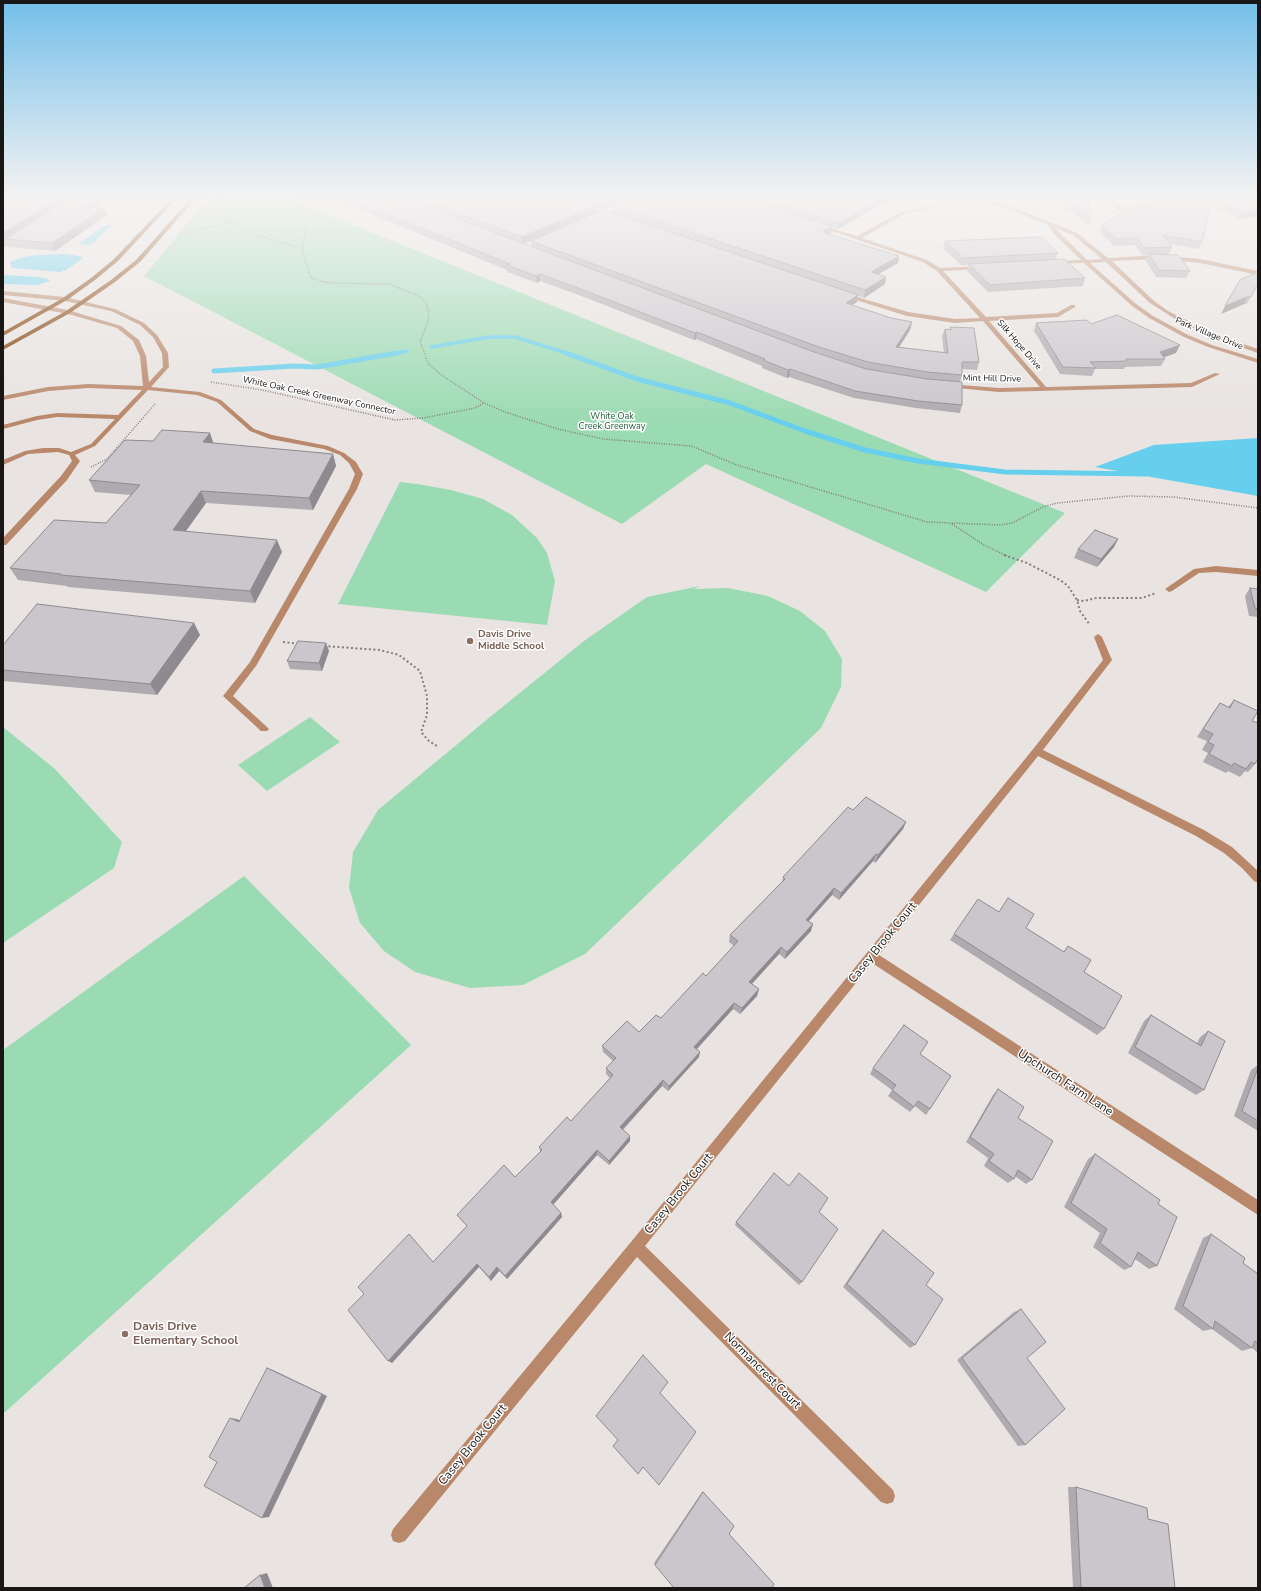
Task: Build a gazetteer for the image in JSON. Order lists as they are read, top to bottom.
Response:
{
  "streets": {
    "street": [
      "Park Village Drive",
      "Silk Hope Drive",
      "Mint Hill Drive",
      "Casey Brook Court",
      "Upchurch Farm Lane",
      "Normancrest Court"
    ],
    "path": ["White Oak Creek Greenway Connector"]
  },
  "crossings": [
    ["Silk Hope Drive", "Mint Hill Drive"],
    ["Casey Brook Court", "Upchurch Farm Lane"],
    ["Casey Brook Court", "Normancrest Court"]
  ],
  "parks": ["White Oak Creek Greenway"],
  "places": ["Davis Drive Middle School", "Davis Drive Elementary School"]
}
